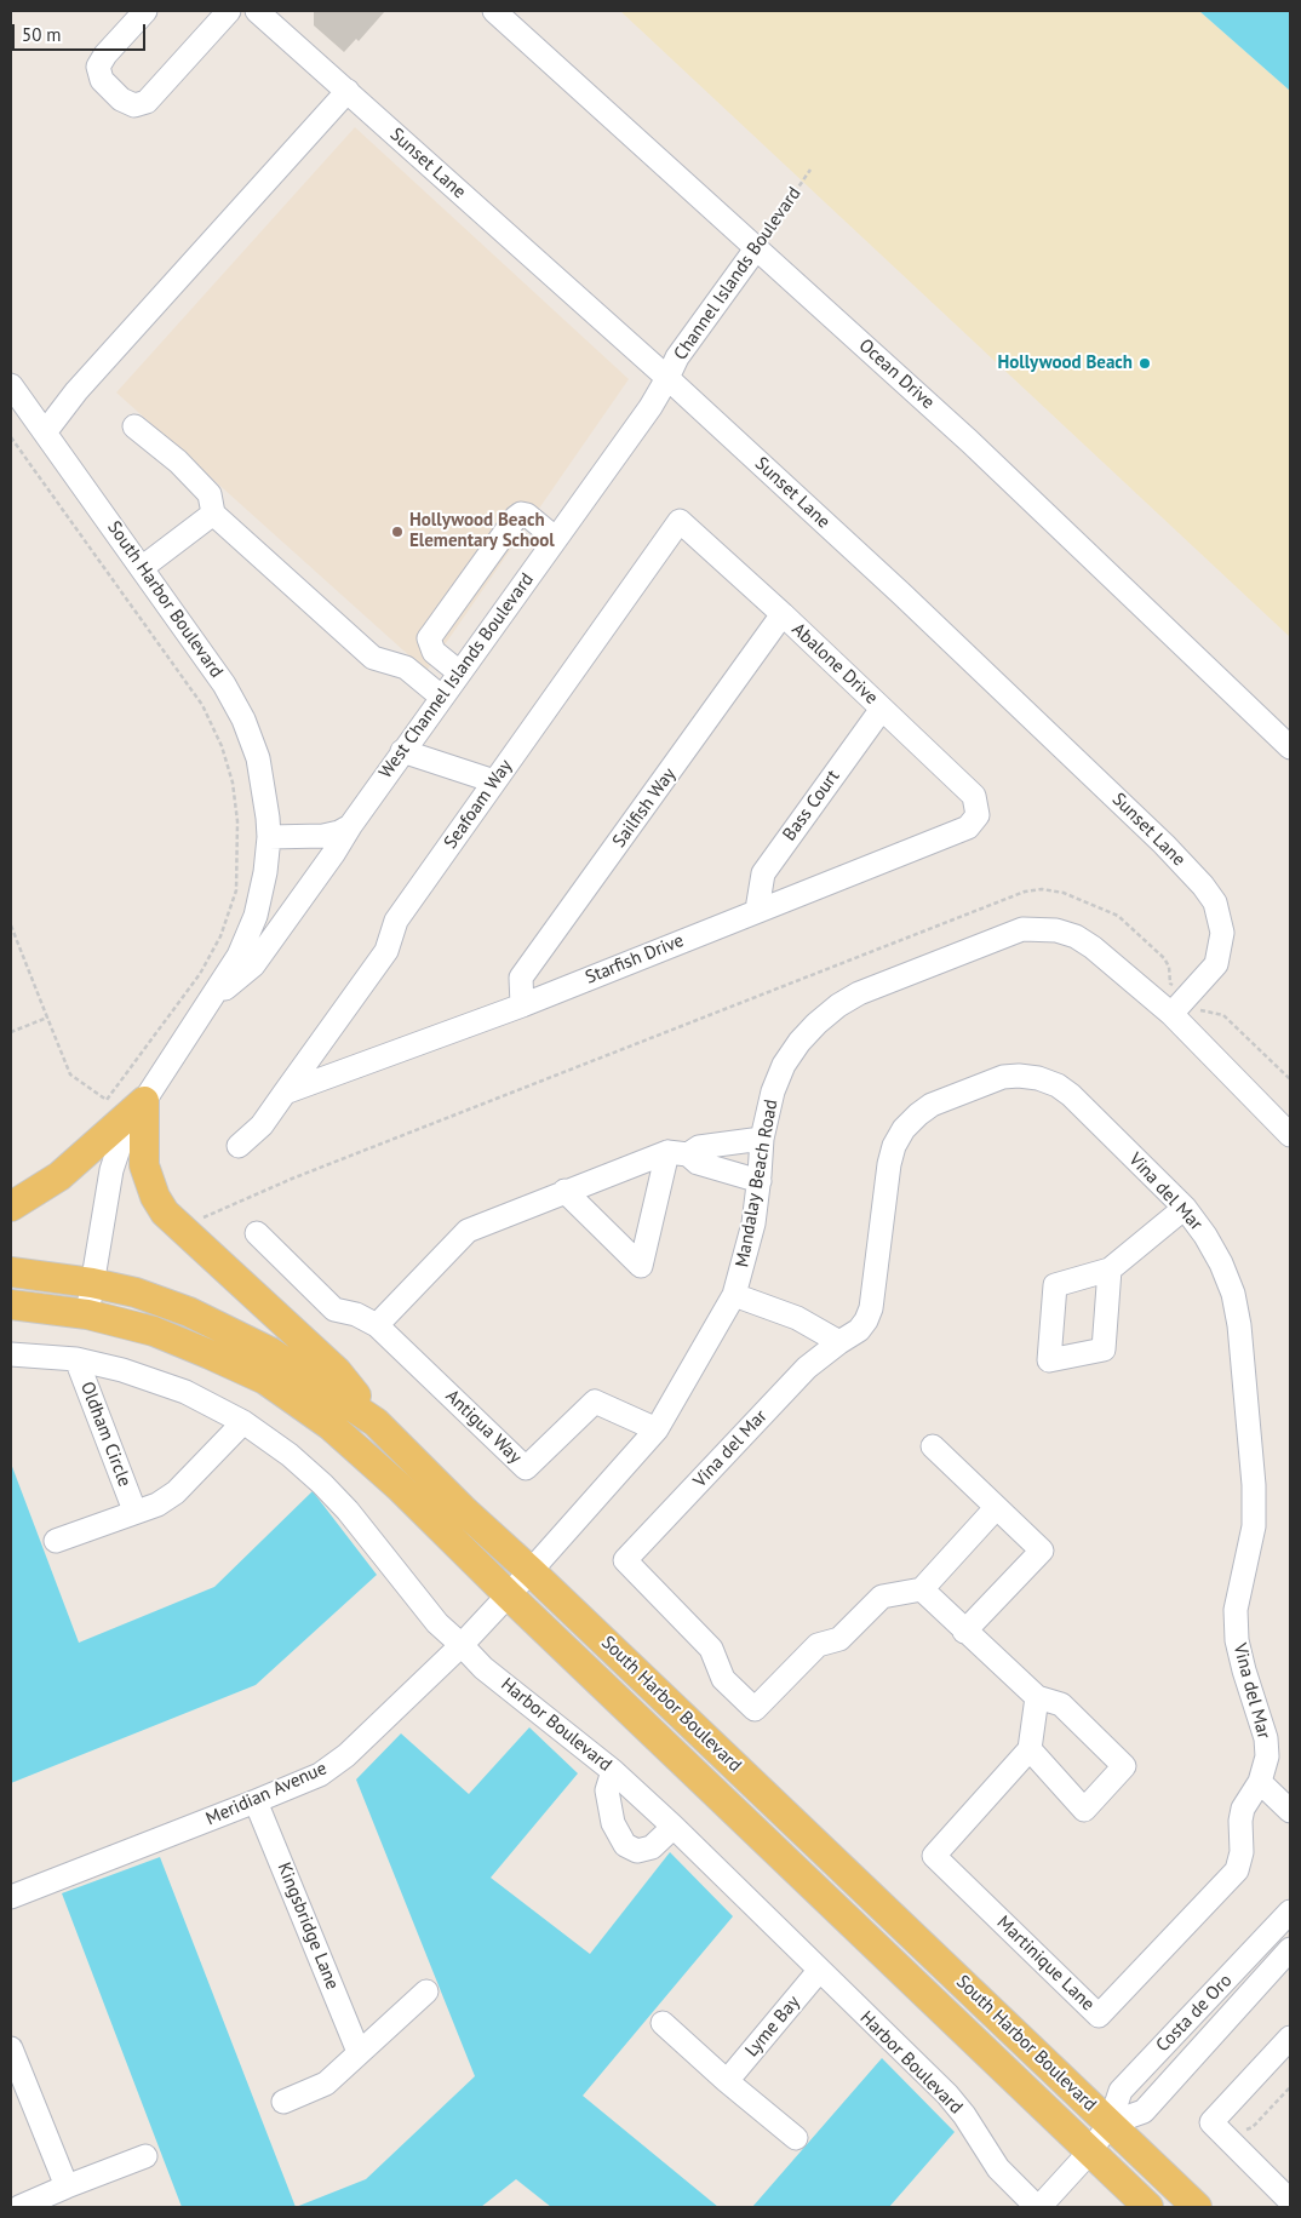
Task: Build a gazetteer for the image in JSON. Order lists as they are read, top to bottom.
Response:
{
  "streets": {
    "main road": ["South Harbor Boulevard"],
    "street": [
      "Sunset Lane",
      "Channel Islands Boulevard",
      "Ocean Drive",
      "Abalone Drive",
      "West Channel Islands Boulevard",
      "Seafoam Way",
      "Bass Court",
      "Sailfish Way",
      "Starfish Drive",
      "Mandalay Beach Road",
      "Vina del Mar",
      "Antigua Way",
      "Oldham Circle",
      "Harbor Boulevard",
      "Meridian Avenue",
      "Kingsbridge Lane",
      "Martinique Lane",
      "Costa de Oro",
      "Lyme Bay"
    ]
  },
  "crossings": [
    ["Sunset Lane", "Channel Islands Boulevard"],
    ["Sunset Lane", "West Channel Islands Boulevard"],
    ["Sunset Lane", "Mandalay Beach Road"],
    ["Channel Islands Boulevard", "Ocean Drive"],
    ["Channel Islands Boulevard", "West Channel Islands Boulevard"],
    ["South Harbor Boulevard", "West Channel Islands Boulevard"],
    ["South Harbor Boulevard", "Mandalay Beach Road"],
    ["South Harbor Boulevard", "Meridian Avenue"],
    ["South Harbor Boulevard", "Costa de Oro"],
    ["Abalone Drive", "Seafoam Way"],
    ["Abalone Drive", "Bass Court"],
    ["Abalone Drive", "Sailfish Way"],
    ["Abalone Drive", "Starfish Drive"],
    ["Seafoam Way", "Starfish Drive"],
    ["Bass Court", "Starfish Drive"],
    ["Sailfish Way", "Starfish Drive"],
    ["Mandalay Beach Road", "Antigua Way"],
    ["Mandalay Beach Road", "Meridian Avenue"],
    ["Vina del Mar", "Martinique Lane"],
    ["Oldham Circle", "Harbor Boulevard"],
    ["Harbor Boulevard", "Meridian Avenue"],
    ["Harbor Boulevard", "Costa de Oro"],
    ["Harbor Boulevard", "Lyme Bay"],
    ["Meridian Avenue", "Kingsbridge Lane"]
  ],
  "places": ["Hollywood Beach", "Hollywood Beach Elementary School"],
  "scale_bar": "50 m"
}
